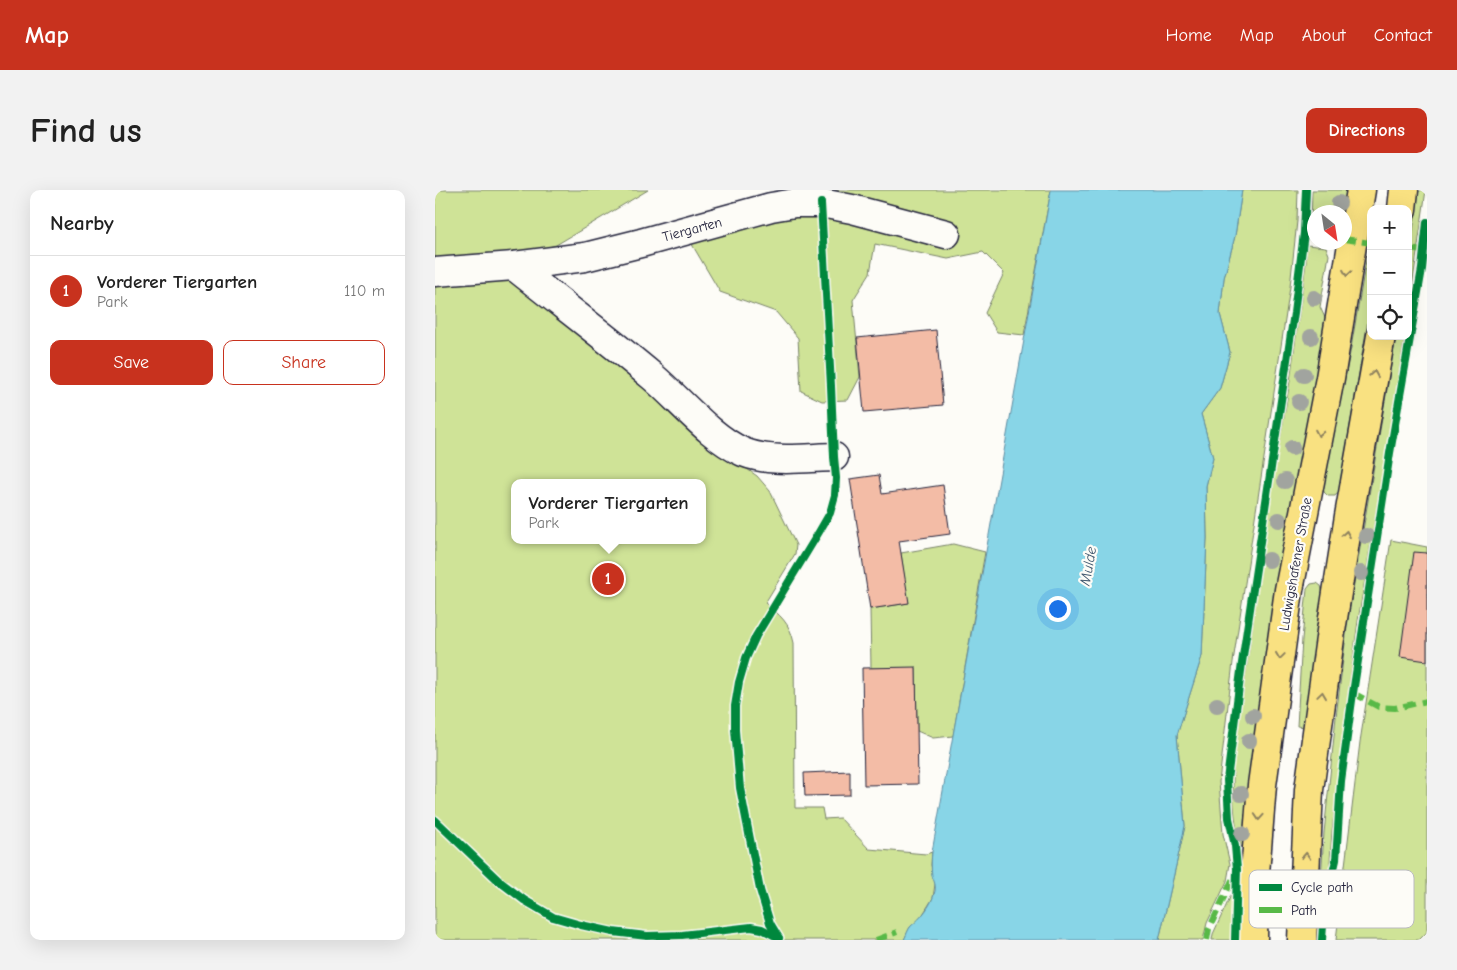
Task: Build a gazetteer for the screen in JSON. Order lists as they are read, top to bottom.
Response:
{
  "streets": {
    "main road": ["Ludwigshafener Straße"],
    "lane": ["Tiergarten"]
  },
  "water": ["Mulde"],
  "legend": ["Cycle path", "Path"],
  "north": "bottom right",
  "page": {
    "header": "Map",
    "nav": [
      "Home",
      "Map",
      "About",
      "Contact"
    ],
    "buttons": [
      "Directions",
      ["Save", "Share"]
    ],
    "title": "Find us",
    "heading": "Nearby",
    "map_buttons": ["+", "−"],
    "list": [
      {
        "mark": "1",
        "name": "Vorderer Tiergarten",
        "note": "Park",
        "value": "110 m"
      }
    ],
    "popup": ["Vorderer Tiergarten", "Park"],
    "pins": "1"
  }
}
